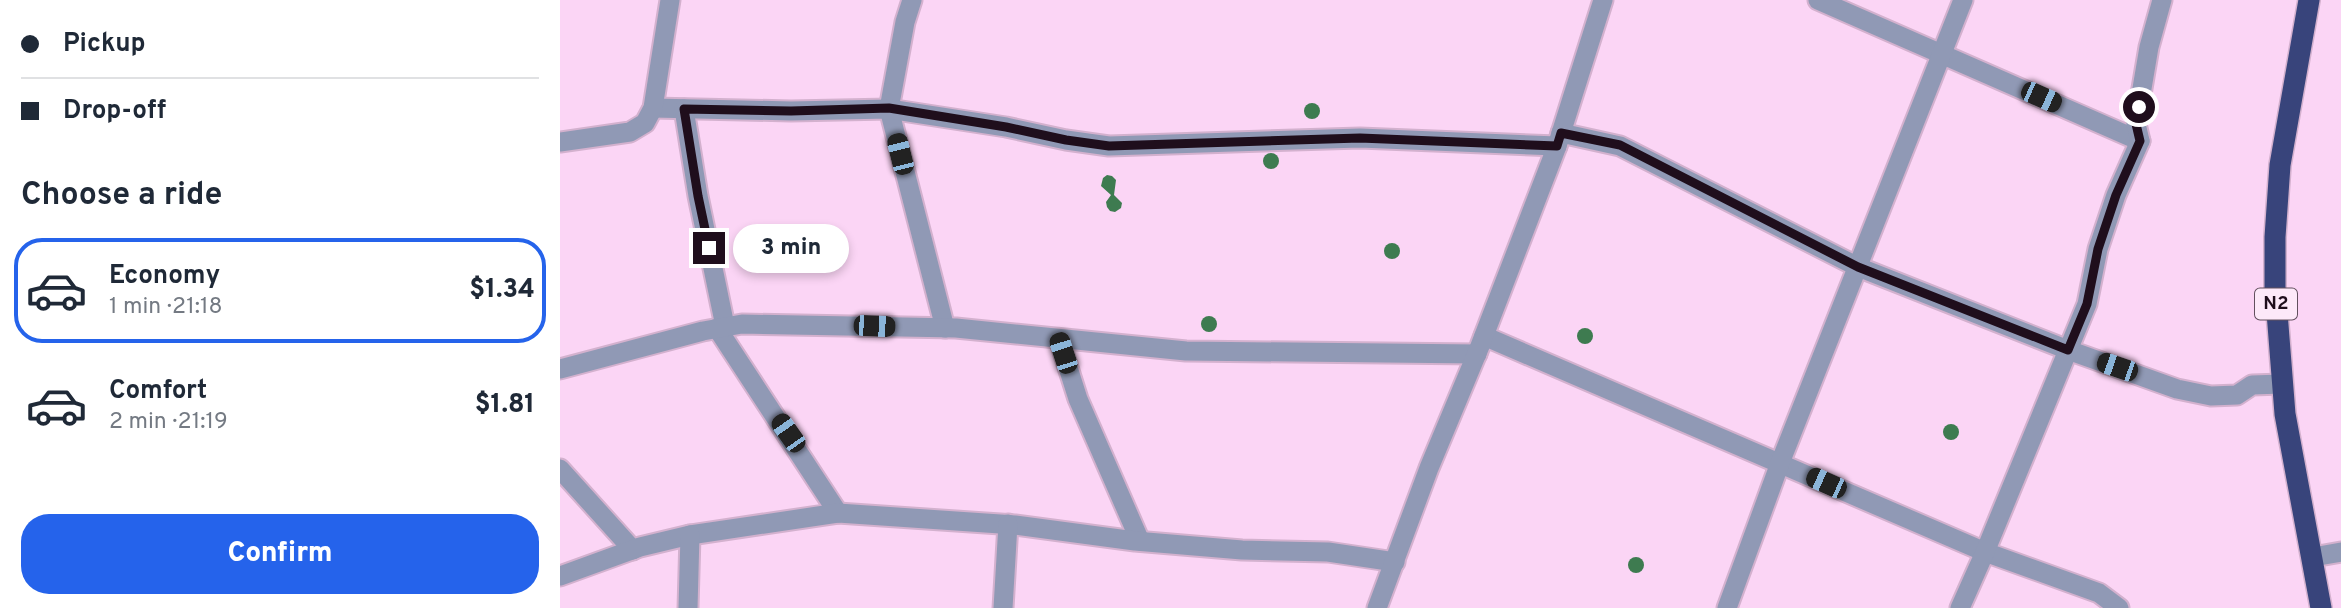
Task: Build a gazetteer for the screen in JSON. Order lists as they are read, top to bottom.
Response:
{
  "streets": {
    "highway": ["N2"]
  },
  "page": {
    "banner": ["Pickup", "Drop-off"],
    "heading": "Choose a ride",
    "bubble": "3 min",
    "list": [
      {
        "name": "Economy",
        "note": "1 min · 21:18",
        "value": "$1.34"
      },
      {
        "name": "Comfort",
        "note": "2 min · 21:19",
        "value": "$1.81"
      }
    ],
    "buttons": "Confirm"
  }
}
